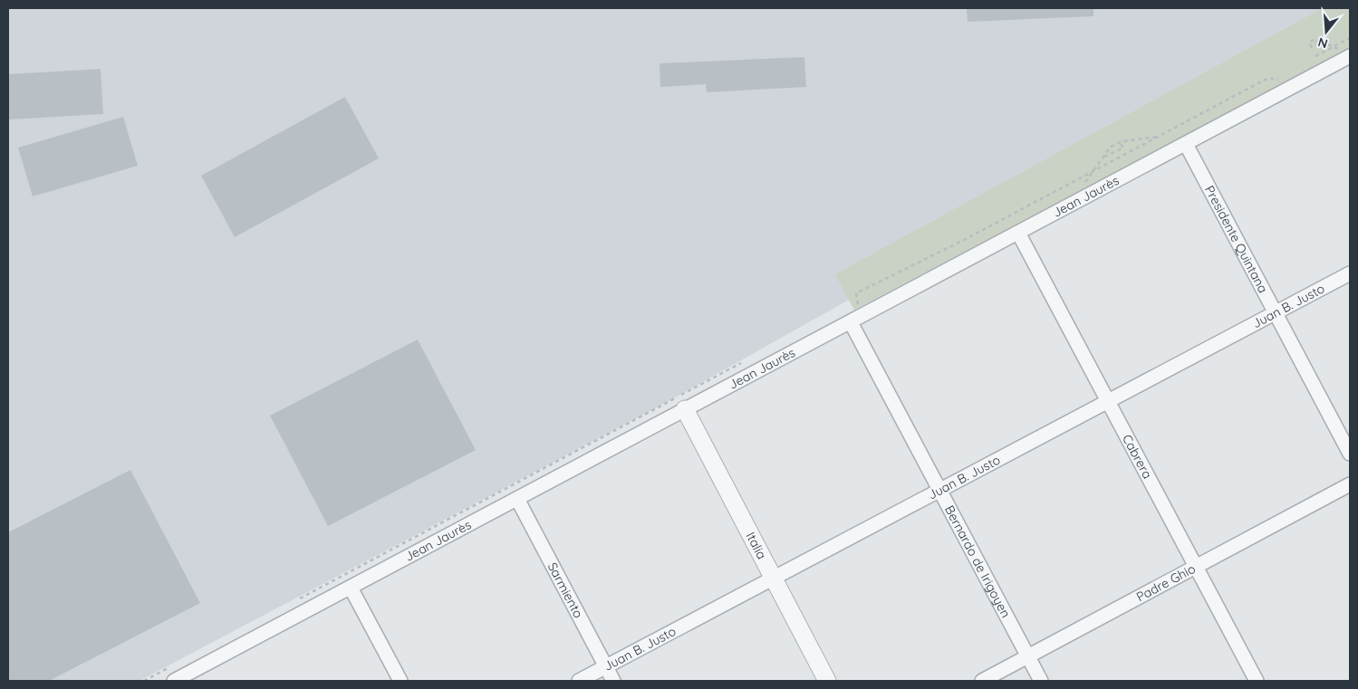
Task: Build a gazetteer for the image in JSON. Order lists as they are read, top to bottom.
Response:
{
  "streets": {
    "street": [
      "Jean Jaurès",
      "Presidente Quintana",
      "Juan B. Justo",
      "Cabrera",
      "Italia",
      "Bernardo de Irigoyen",
      "Padre Ghio",
      "Sarmiento"
    ]
  },
  "crossings": [
    ["Jean Jaurès", "Presidente Quintana"],
    ["Jean Jaurès", "Cabrera"],
    ["Jean Jaurès", "Italia"],
    ["Jean Jaurès", "Bernardo de Irigoyen"],
    ["Jean Jaurès", "Sarmiento"],
    ["Presidente Quintana", "Juan B. Justo"],
    ["Juan B. Justo", "Cabrera"],
    ["Juan B. Justo", "Italia"],
    ["Juan B. Justo", "Bernardo de Irigoyen"],
    ["Juan B. Justo", "Sarmiento"],
    ["Cabrera", "Padre Ghio"],
    ["Bernardo de Irigoyen", "Padre Ghio"]
  ],
  "north": "bottom"
}
